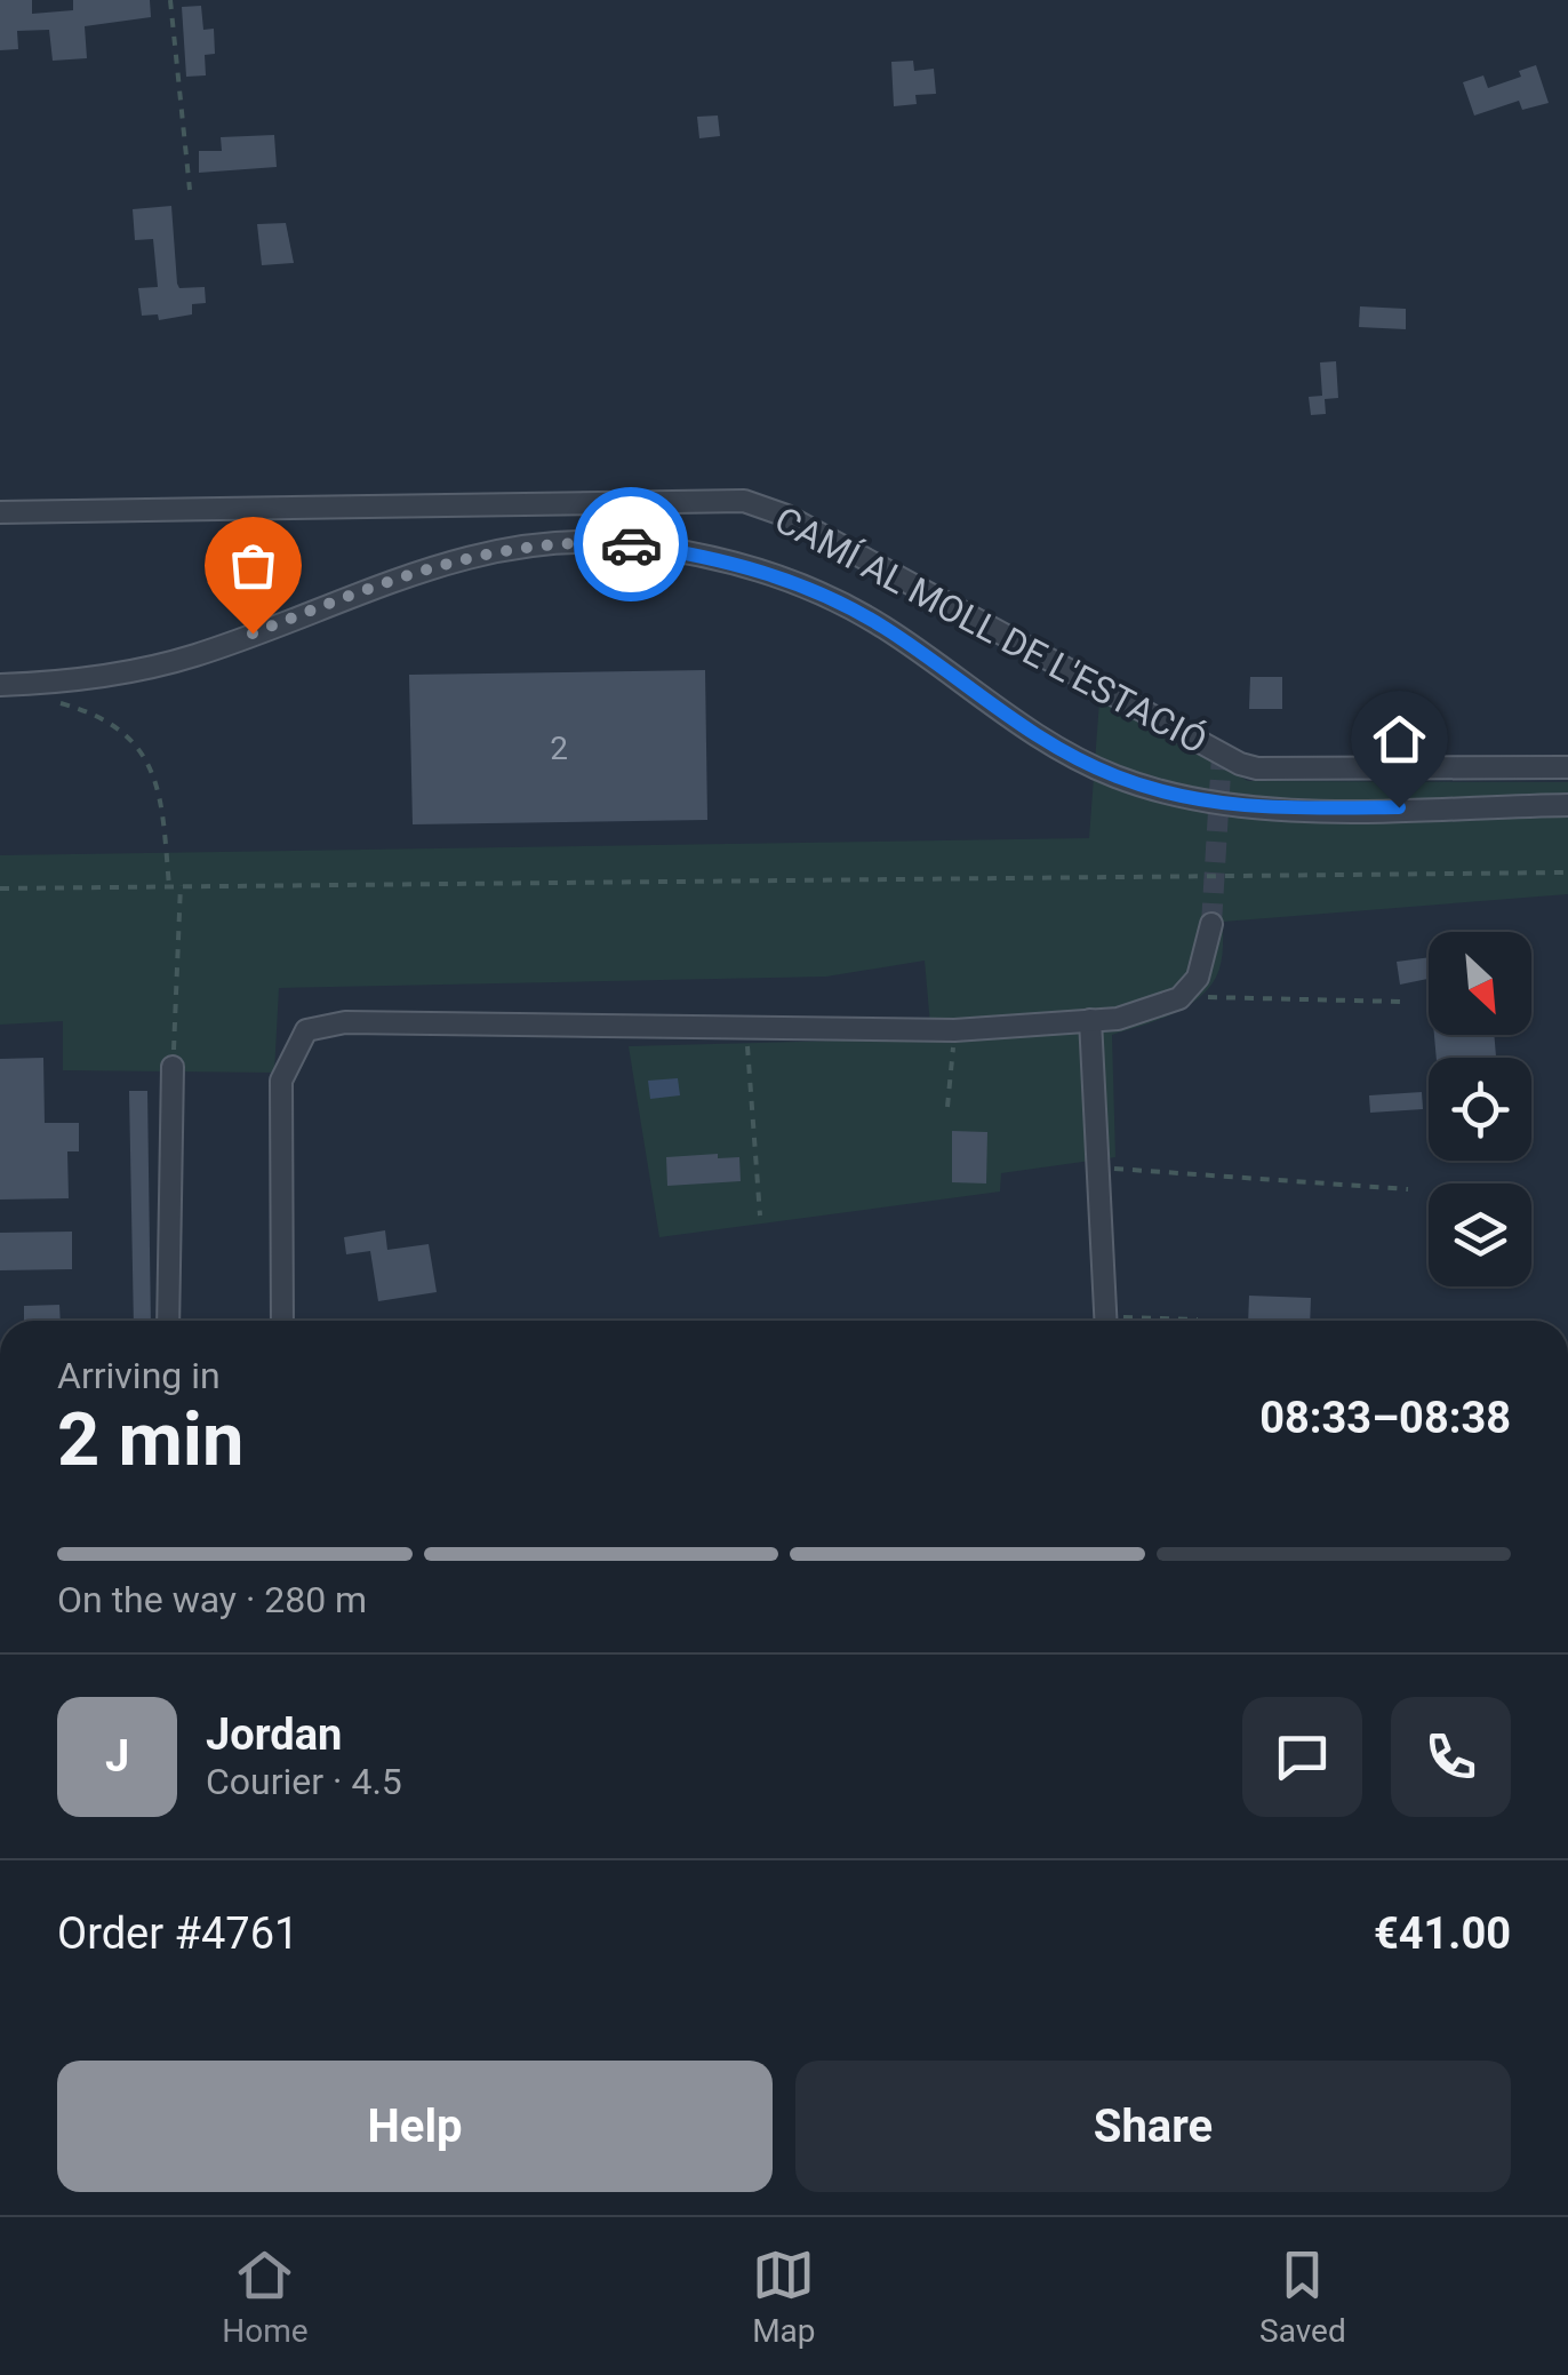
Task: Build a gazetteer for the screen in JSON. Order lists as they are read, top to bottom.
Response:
{
  "streets": {
    "street": ["CAMÍ AL MOLL DE L'ESTACIÓ"]
  },
  "house_numbers": ["2"],
  "north": "bottom right",
  "page": {
    "heading": ["2 min", "Arriving in", "08:33–08:38"],
    "panel": [
      "Jordan",
      "Courier · 4.5",
      "Order #4761",
      "€41.00"
    ],
    "bar": "On the way · 280 m",
    "round": "J",
    "buttons": ["Help", "Share"],
    "tabs": ["Home", "Map", "Saved"]
  }
}
